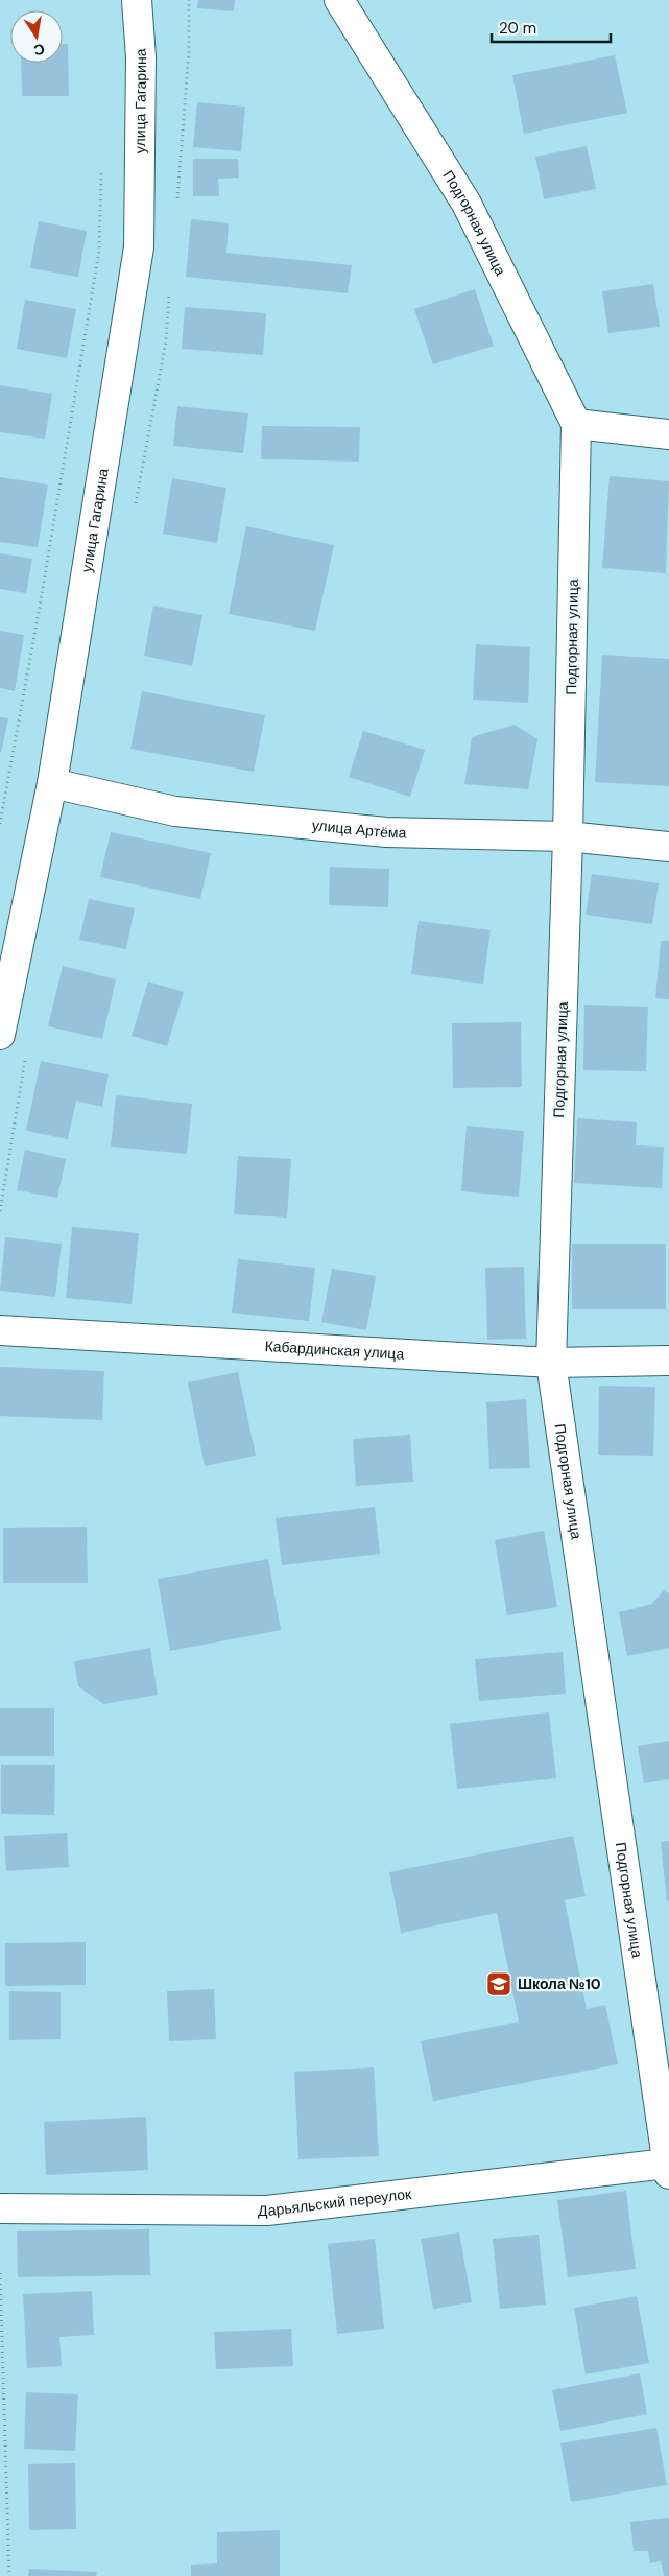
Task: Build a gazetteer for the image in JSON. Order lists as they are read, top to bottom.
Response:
{
  "streets": {
    "street": [
      "улица Гагарина",
      "Подгорная улица",
      "улица Артёма",
      "Кабардинская улица",
      "Дарьяльский переулок"
    ]
  },
  "crossings": [
    ["улица Гагарина", "улица Артёма"],
    ["Подгорная улица", "улица Артёма"],
    ["Подгорная улица", "Кабардинская улица"],
    ["Подгорная улица", "Дарьяльский переулок"]
  ],
  "places": {
    "school or university": ["Школа №10"]
  },
  "scale_bar": "20 m",
  "north": "bottom"
}
